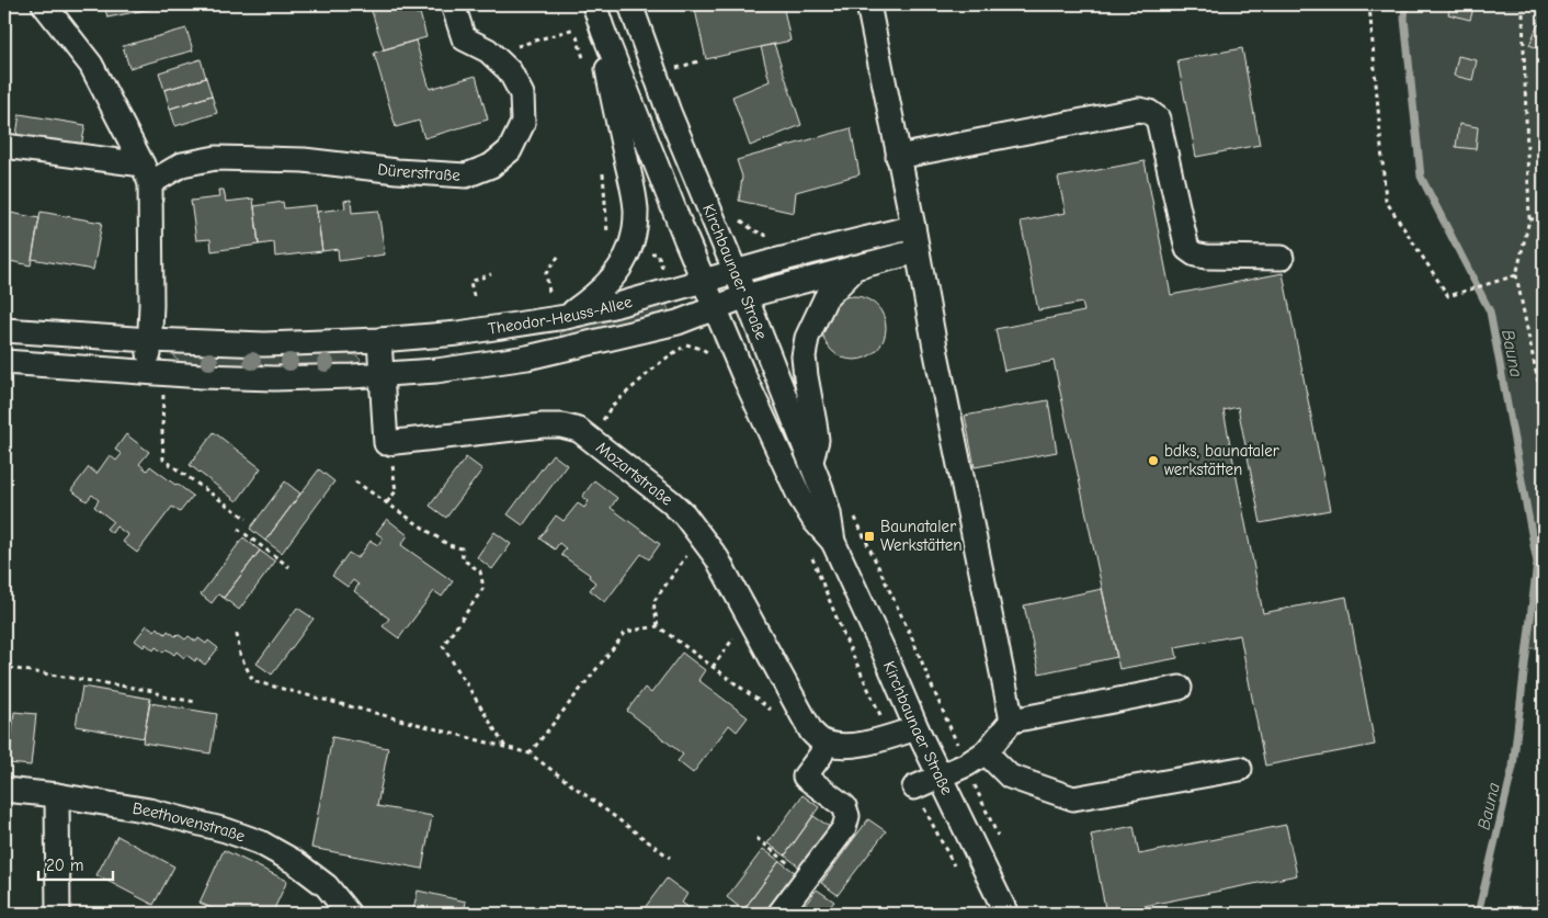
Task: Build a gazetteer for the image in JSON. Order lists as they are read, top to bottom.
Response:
{
  "streets": {
    "street": [
      "Dürerstraße",
      "Kirchbaunaer Straße",
      "Theodor-Heuss-Allee",
      "Mozartstraße",
      "Beethovenstraße"
    ]
  },
  "crossings": [
    ["Kirchbaunaer Straße", "Theodor-Heuss-Allee"]
  ],
  "water": ["Bauna"],
  "places": {
    "other": ["bdks, baunataler werkstätten"],
    "transit": ["Baunataler Werkstätten"]
  },
  "scale_bar": "20 m"
}
